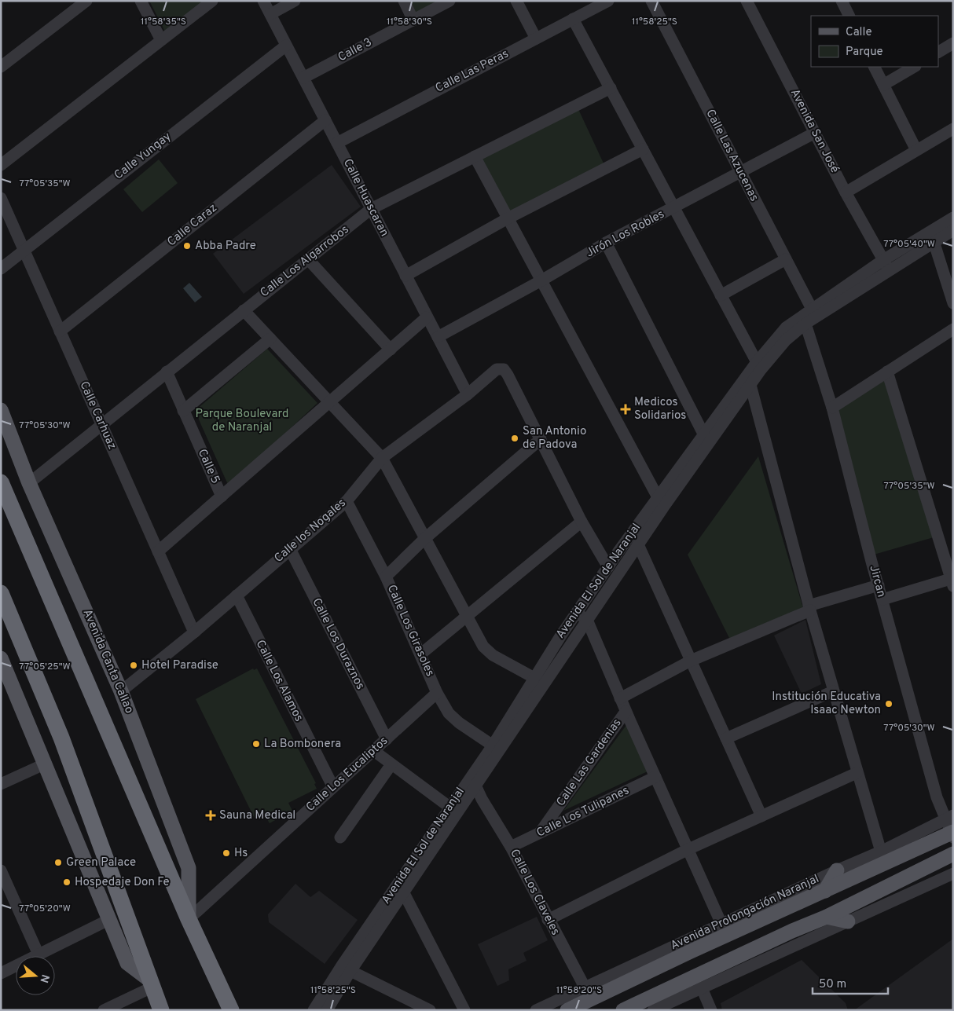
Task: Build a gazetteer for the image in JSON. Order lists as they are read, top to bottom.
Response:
{
  "streets": {
    "highway": ["Avenida Canta Callao"],
    "main road": ["Avenida Prolongación Naranjal"],
    "street": [
      "Calle 3",
      "Calle Las Peras",
      "Avenida San José",
      "Calle Las Azucenas",
      "Calle Yungay",
      "Calle Huascaran",
      "Calle Caraz",
      "Jirón Los Robles",
      "Calle Los Algarrobos",
      "Calle Carhuaz",
      "Calle 5",
      "Calle los Nogales",
      "Avenida El Sol de Naranjal",
      "Jircan",
      "Calle Los Girasoles",
      "Calle Los Duraznos",
      "Calle Los Alamos",
      "Calle Las Gardenias",
      "Calle Los Eucaliptos",
      "Calle Los Tulipanes",
      "Calle Los Claveles"
    ]
  },
  "crossings": [
    ["Calle 3", "Calle Huascaran"],
    ["Calle Las Peras", "Calle Huascaran"],
    ["Avenida San José", "Jirón Los Robles"],
    ["Avenida San José", "Avenida El Sol de Naranjal"],
    ["Calle Las Azucenas", "Jirón Los Robles"],
    ["Calle Las Azucenas", "Avenida El Sol de Naranjal"],
    ["Calle Yungay", "Calle Huascaran"],
    ["Calle Yungay", "Calle Carhuaz"],
    ["Calle Huascaran", "Calle Caraz"],
    ["Calle Huascaran", "Jirón Los Robles"],
    ["Calle Huascaran", "Calle Los Algarrobos"],
    ["Calle Huascaran", "Calle los Nogales"],
    ["Calle Caraz", "Calle Carhuaz"],
    ["Calle Los Algarrobos", "Calle Carhuaz"],
    ["Calle Los Algarrobos", "Calle 5"],
    ["Calle Los Algarrobos", "Avenida Canta Callao"],
    ["Calle Carhuaz", "Calle los Nogales"],
    ["Calle los Nogales", "Calle Los Girasoles"],
    ["Calle los Nogales", "Calle Los Duraznos"],
    ["Calle los Nogales", "Avenida Canta Callao"],
    ["Calle los Nogales", "Calle Los Alamos"],
    ["Avenida El Sol de Naranjal", "Jircan"],
    ["Avenida El Sol de Naranjal", "Calle Los Girasoles"],
    ["Avenida El Sol de Naranjal", "Calle Los Claveles"],
    ["Jircan", "Avenida Prolongación Naranjal"],
    ["Calle Los Girasoles", "Calle Los Eucaliptos"],
    ["Calle Los Duraznos", "Calle Los Eucaliptos"],
    ["Avenida Canta Callao", "Calle Los Eucaliptos"],
    ["Calle Los Alamos", "Calle Los Eucaliptos"],
    ["Calle Las Gardenias", "Calle Los Tulipanes"],
    ["Calle Los Tulipanes", "Calle Los Claveles"],
    ["Calle Los Claveles", "Avenida Prolongación Naranjal"]
  ],
  "parks": ["Parque Boulevard de Naranjal"],
  "places": {
    "other": [
      "Abba Padre",
      "San Antonio de Padova",
      "Hotel Paradise",
      "Institución Educativa Isaac Newton",
      "La Bombonera",
      "Hs",
      "Green Palace",
      "Hospedaje Don Fe"
    ],
    "health": ["Medicos Solidarios", "Sauna Medical"]
  },
  "legend": ["Calle", "Parque"],
  "scale_bar": "50 m",
  "north": "right",
  "coordinates": [
    "11°58'35\"S",
    "11°58'30\"S",
    "11°58'25\"S",
    "77°05'35\"W",
    "77°05'40\"W",
    "77°05'30\"W",
    "77°05'25\"W",
    "77°05'20\"W",
    "11°58'20\"S"
  ]
}
